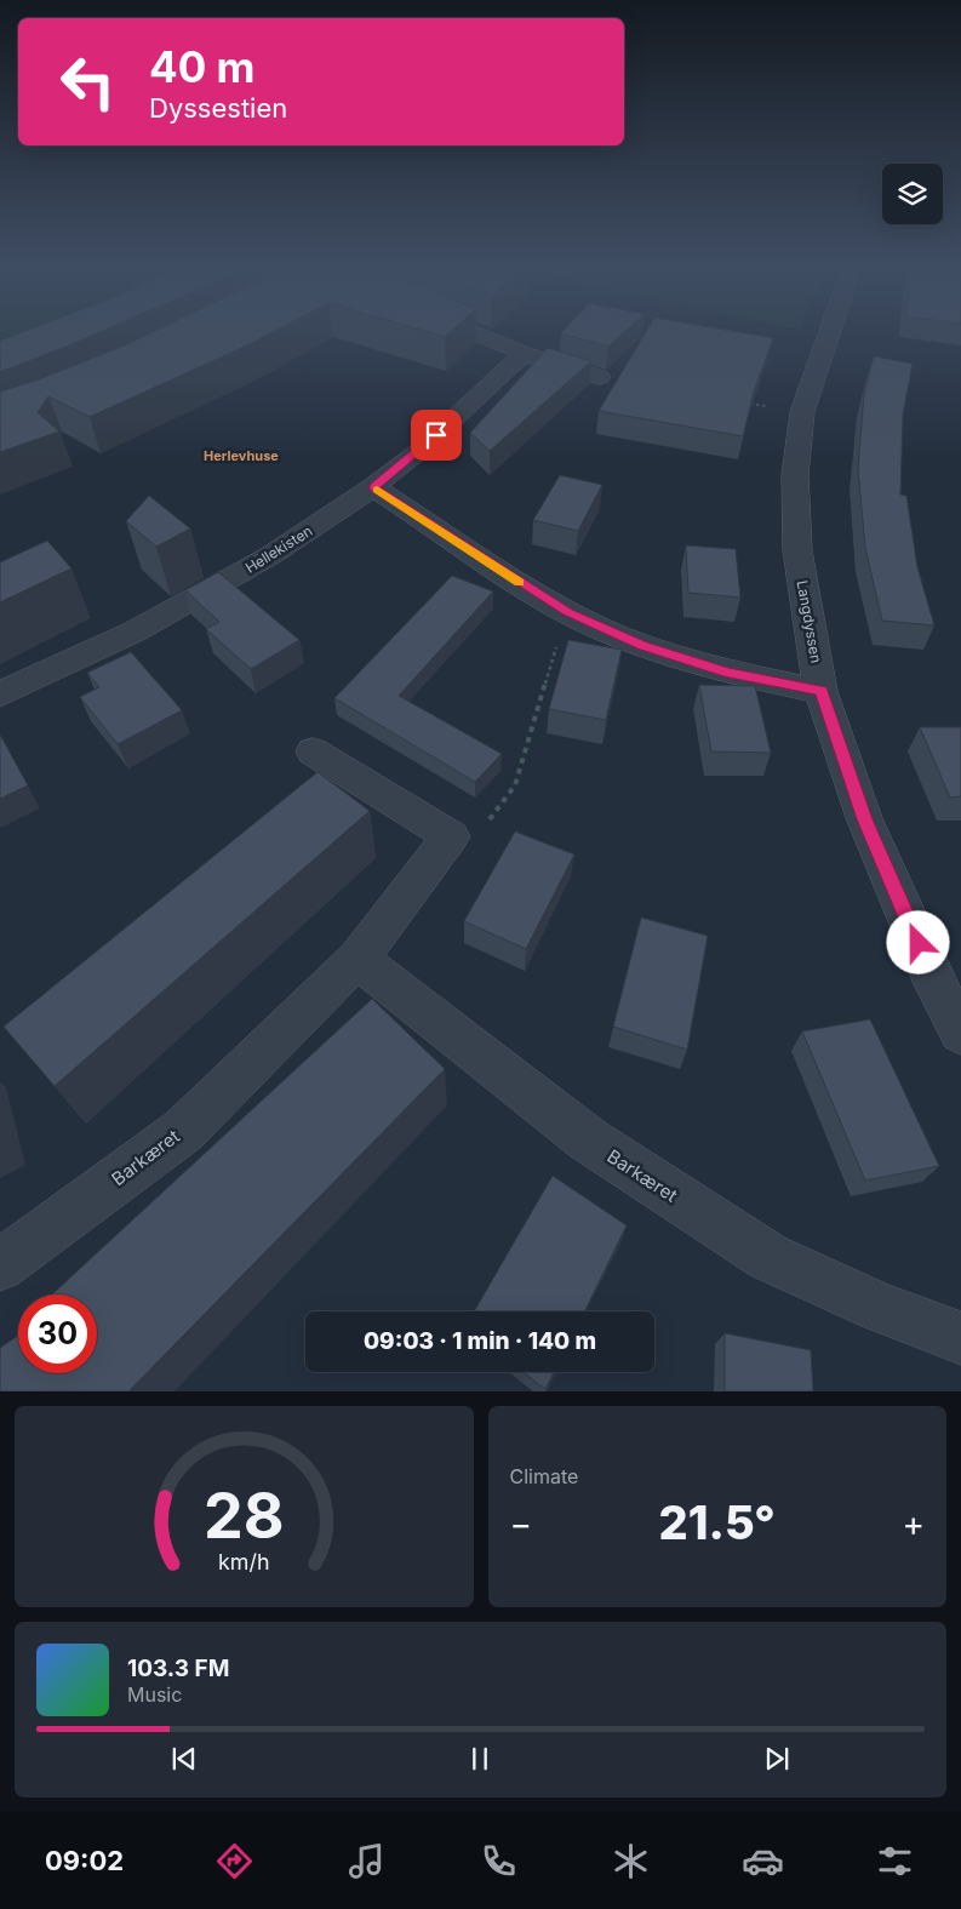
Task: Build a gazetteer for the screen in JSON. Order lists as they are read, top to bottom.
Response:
{
  "streets": {
    "street": ["Hellekisten", "Langdyssen", "Barkæret"]
  },
  "districts": ["Herlevhuse"],
  "page": {
    "turn": ["40 m", "Dyssestien"],
    "limit": "30",
    "trip": "09:03 · 1 min · 140 m",
    "tile": "Climate",
    "heat": ["−", "21.5°", "+"],
    "song": ["103.3 FM", "Music"],
    "tabs": "09:02",
    "gauge": ["28", "km/h"]
  }
}
